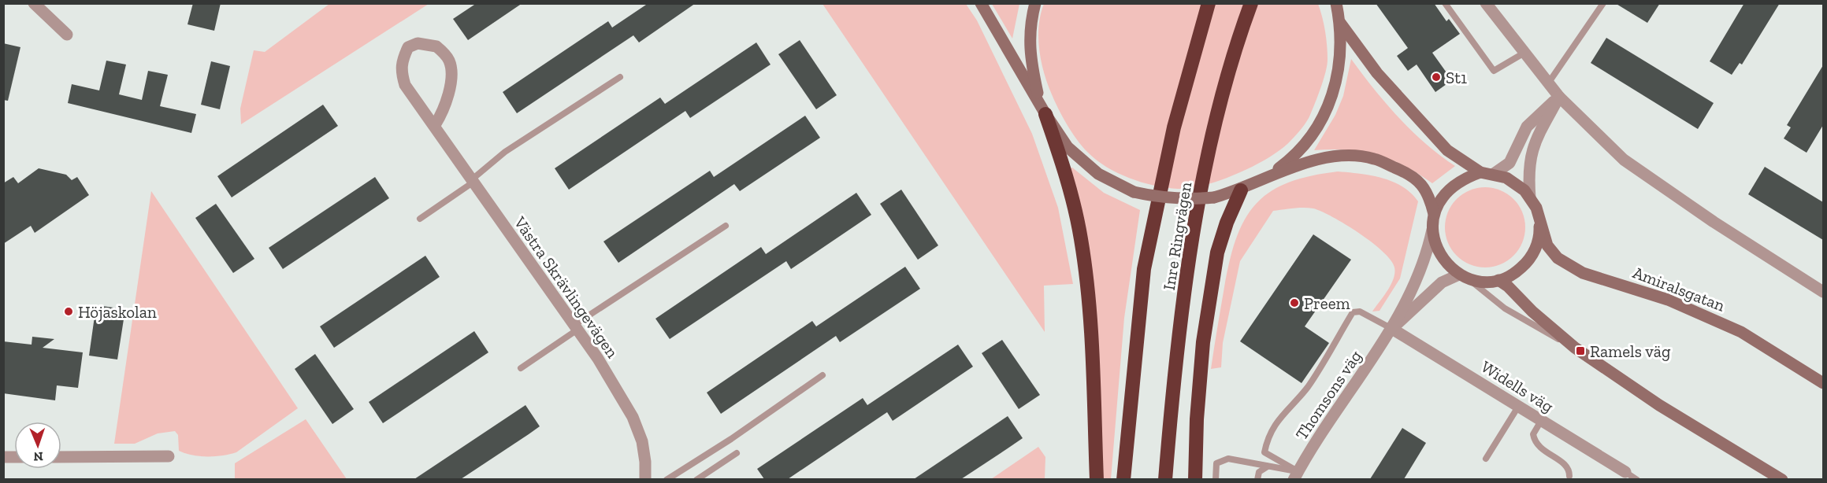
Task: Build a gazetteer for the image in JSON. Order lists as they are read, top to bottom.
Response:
{
  "streets": {
    "highway": ["Inre Ringvägen"],
    "main road": ["Amiralsgatan"],
    "street": ["Västra Skrävlingevägen", "Widells väg", "Thomsons väg"]
  },
  "crossings": [
    ["Amiralsgatan", "Thomsons väg"],
    ["Widells väg", "Thomsons väg"]
  ],
  "places": {
    "other": ["St1", "Preem", "Höjaskolan"],
    "transit": ["Ramels väg"]
  },
  "north": "bottom"
}
